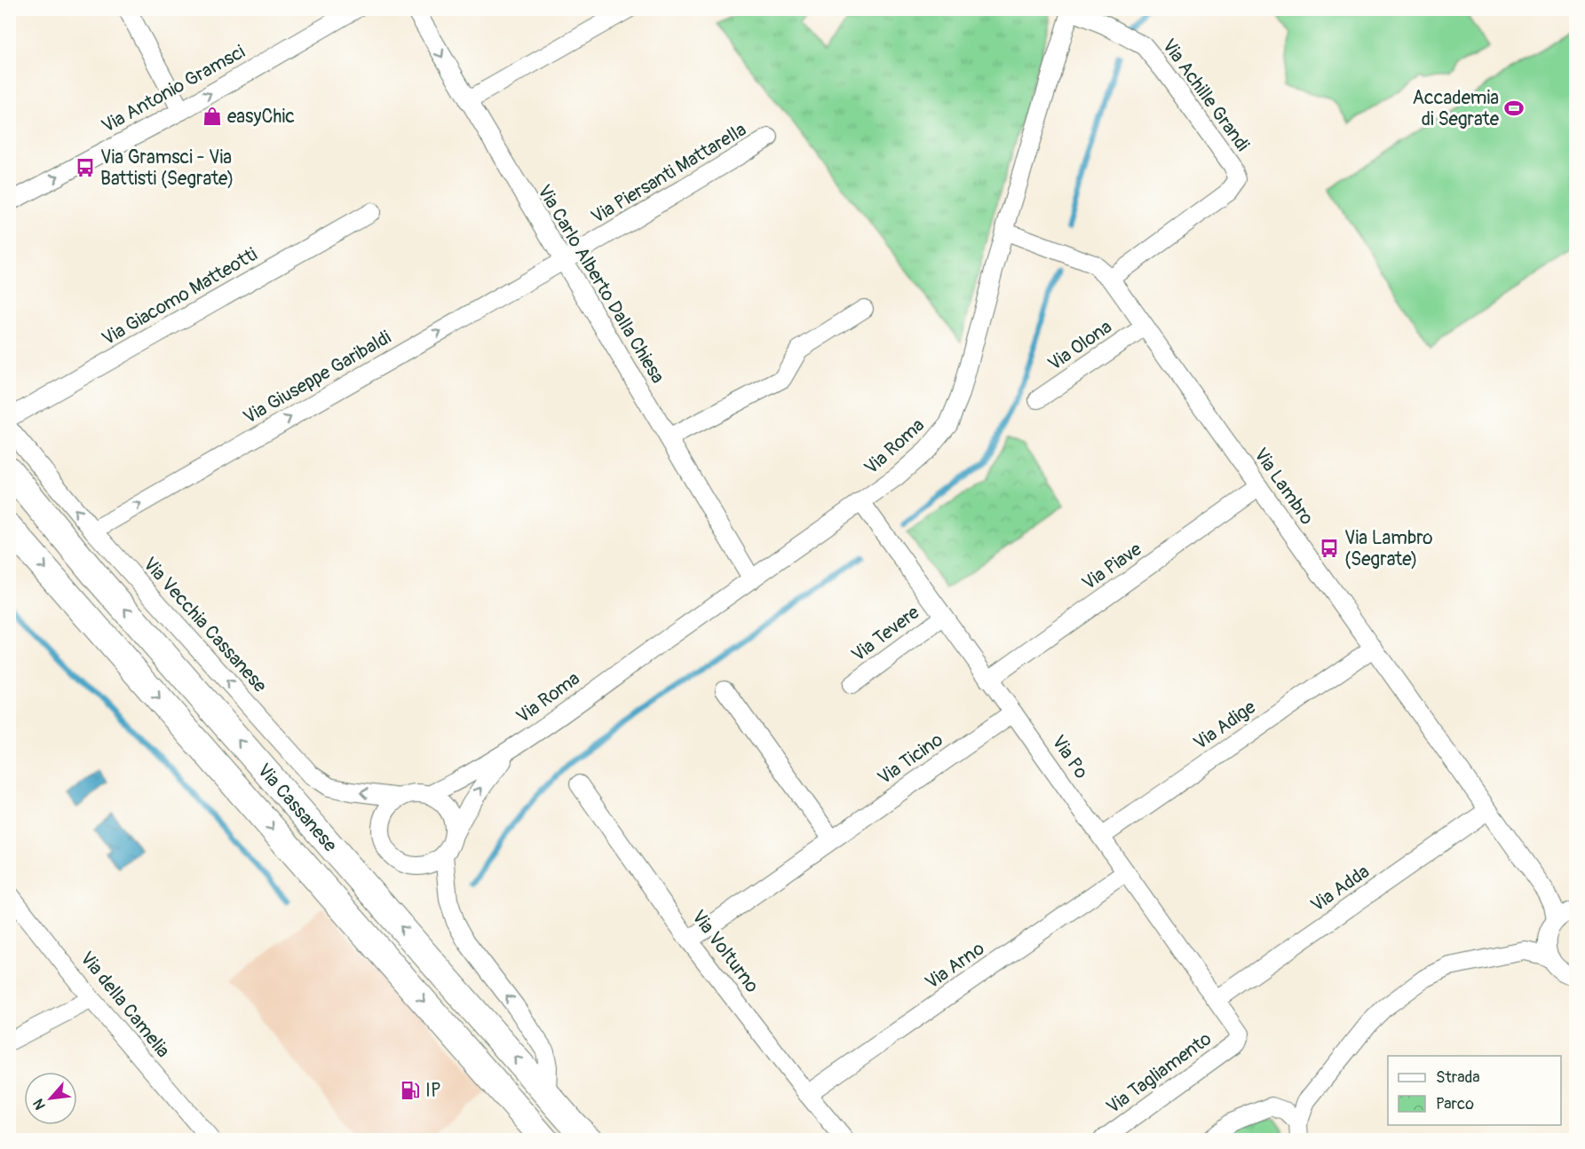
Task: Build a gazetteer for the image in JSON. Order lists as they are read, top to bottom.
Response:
{
  "streets": {
    "main road": ["Via Cassanese"],
    "street": [
      "Via Antonio Gramsci",
      "Via Achille Grandi",
      "Via Piersanti Mattarella",
      "Via Carlo Alberto Dalla Chiesa",
      "Via Giacomo Matteotti",
      "Via Olona",
      "Via Giuseppe Garibaldi",
      "Via Roma",
      "Via Lambro",
      "Via Piave",
      "Via Vecchia Cassanese",
      "Via Tevere",
      "Via Adige",
      "Via Po",
      "Via Ticino",
      "Via Adda",
      "Via Volturno",
      "Via Arno",
      "Via della Camelia",
      "Via Tagliamento"
    ]
  },
  "crossings": [
    ["Via Achille Grandi", "Via Lambro"],
    ["Via Piersanti Mattarella", "Via Carlo Alberto Dalla Chiesa"],
    ["Via Piersanti Mattarella", "Via Giuseppe Garibaldi"],
    ["Via Carlo Alberto Dalla Chiesa", "Via Giuseppe Garibaldi"],
    ["Via Carlo Alberto Dalla Chiesa", "Via Roma"],
    ["Via Olona", "Via Lambro"],
    ["Via Giuseppe Garibaldi", "Via Vecchia Cassanese"],
    ["Via Roma", "Via Lambro"],
    ["Via Roma", "Via Vecchia Cassanese"],
    ["Via Roma", "Via Po"],
    ["Via Lambro", "Via Piave"],
    ["Via Lambro", "Via Adige"],
    ["Via Lambro", "Via Adda"],
    ["Via Piave", "Via Po"],
    ["Via Tevere", "Via Po"],
    ["Via Adige", "Via Po"],
    ["Via Po", "Via Ticino"],
    ["Via Po", "Via Adda"],
    ["Via Po", "Via Arno"],
    ["Via Po", "Via Tagliamento"],
    ["Via Ticino", "Via Volturno"],
    ["Via Volturno", "Via Arno"]
  ],
  "one_way": ["Via Antonio Gramsci", "Via Giuseppe Garibaldi", "Via Vecchia Cassanese"],
  "places": {
    "sports": ["Accademia di Segrate"],
    "shop": ["easyChic"],
    "bus stop": ["Via Gramsci - Via Battisti (Segrate)", "Via Lambro (Segrate)"],
    "fuel station": ["IP"]
  },
  "legend": ["Strada", "Parco"],
  "north": "bottom left"
}
